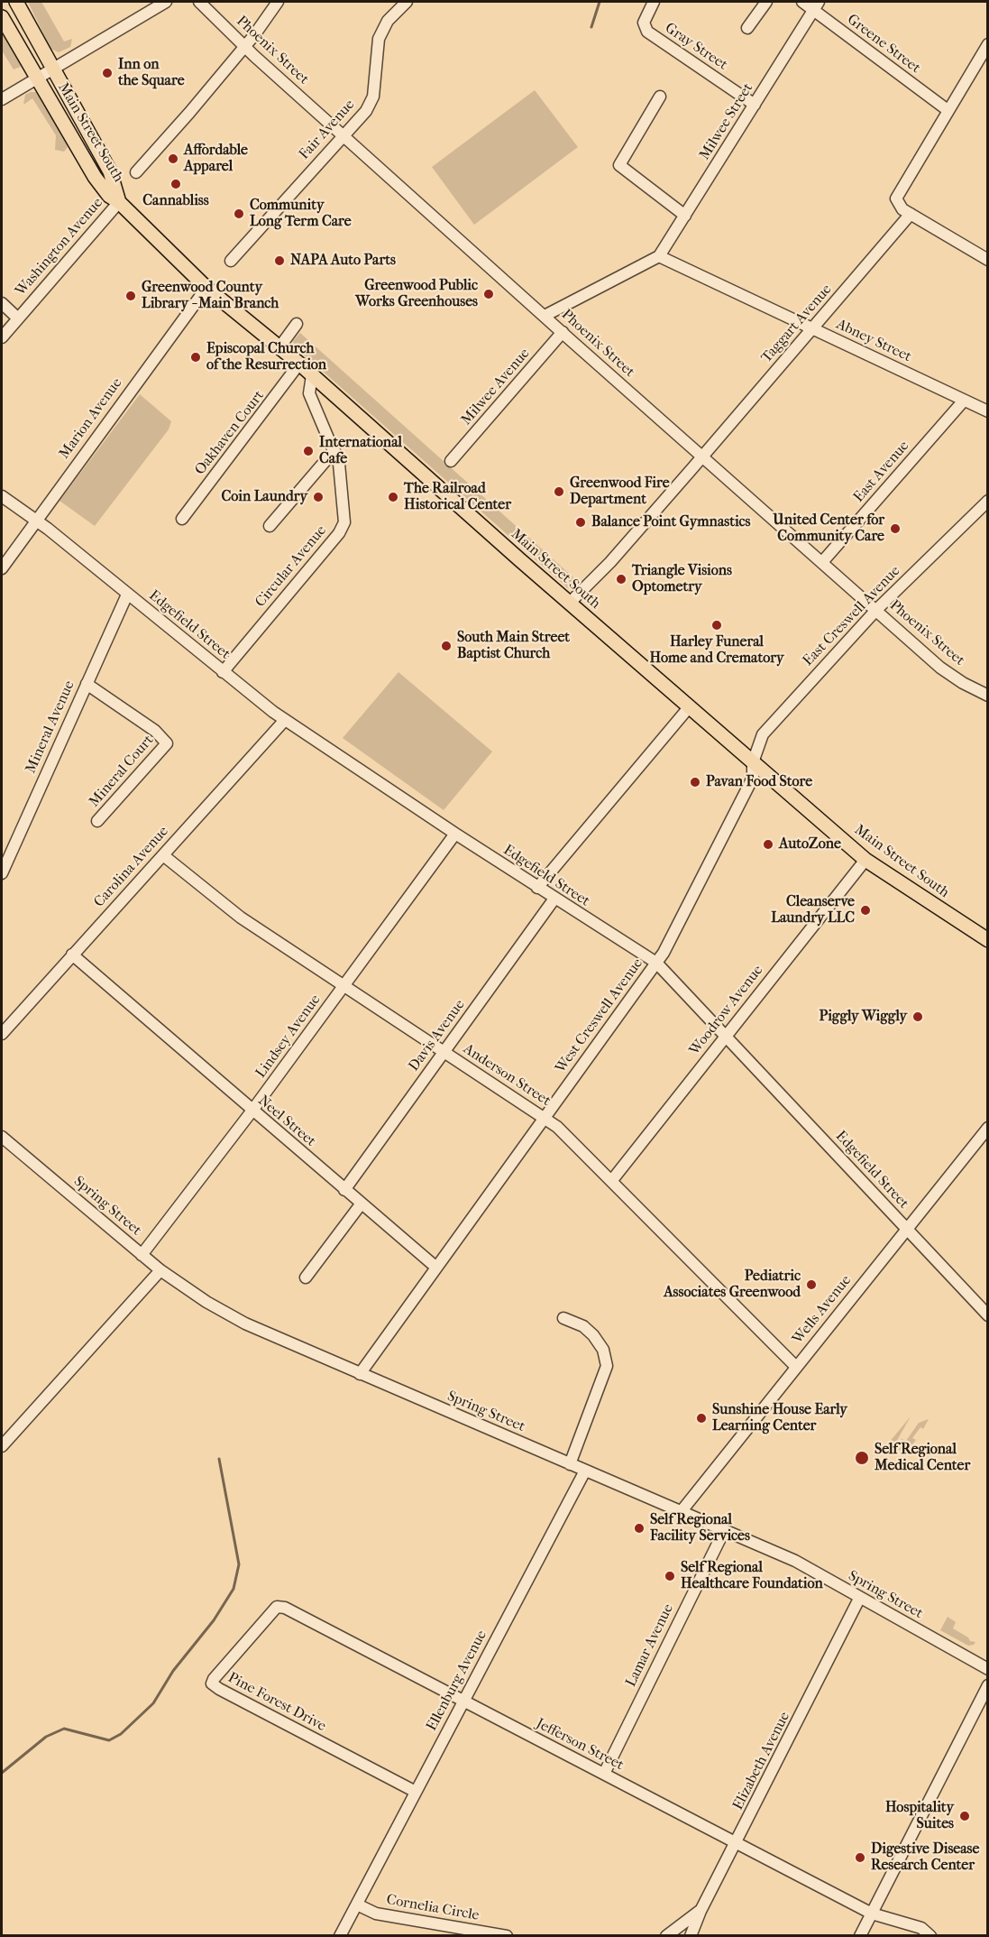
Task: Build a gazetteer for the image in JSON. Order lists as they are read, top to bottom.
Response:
{
  "streets": {
    "main road": ["Main Street South"],
    "street": [
      "Greene Street",
      "Gray Street",
      "Phoenix Street",
      "Milwee Street",
      "Fair Avenue",
      "Washington Avenue",
      "Taggart Avenue",
      "Abney Street",
      "Milwee Avenue",
      "Marion Avenue",
      "Oakhaven Court",
      "East Avenue",
      "Circular Avenue",
      "East Creswell Avenue",
      "Edgefield Street",
      "Mineral Avenue",
      "Mineral Court",
      "Carolina Avenue",
      "Woodrow Avenue",
      "West Creswell Avenue",
      "Davis Avenue",
      "Lindsey Avenue",
      "Anderson Street",
      "Neel Street",
      "Spring Street",
      "Wells Avenue",
      "Lamar Avenue",
      "Ellenburg Avenue",
      "Pine Forest Drive",
      "Jefferson Street",
      "Elizabeth Avenue",
      "Cornelia Circle"
    ]
  },
  "crossings": [
    ["Greene Street", "Milwee Street"],
    ["Gray Street", "Milwee Street"],
    ["Phoenix Street", "Fair Avenue"],
    ["Phoenix Street", "Taggart Avenue"],
    ["Phoenix Street", "Milwee Avenue"],
    ["Phoenix Street", "East Avenue"],
    ["Phoenix Street", "East Creswell Avenue"],
    ["Milwee Street", "Abney Street"],
    ["Main Street South", "Washington Avenue"],
    ["Main Street South", "Taggart Avenue"],
    ["Main Street South", "Marion Avenue"],
    ["Main Street South", "Oakhaven Court"],
    ["Main Street South", "Circular Avenue"],
    ["Main Street South", "East Creswell Avenue"],
    ["Main Street South", "Woodrow Avenue"],
    ["Main Street South", "West Creswell Avenue"],
    ["Taggart Avenue", "Abney Street"],
    ["Abney Street", "East Avenue"],
    ["Marion Avenue", "Edgefield Street"],
    ["Circular Avenue", "Edgefield Street"],
    ["East Creswell Avenue", "West Creswell Avenue"],
    ["Edgefield Street", "Mineral Avenue"],
    ["Edgefield Street", "Carolina Avenue"],
    ["Edgefield Street", "Woodrow Avenue"],
    ["Edgefield Street", "West Creswell Avenue"],
    ["Edgefield Street", "Davis Avenue"],
    ["Edgefield Street", "Lindsey Avenue"],
    ["Edgefield Street", "Wells Avenue"],
    ["Mineral Avenue", "Mineral Court"],
    ["Carolina Avenue", "Anderson Street"],
    ["Carolina Avenue", "Neel Street"],
    ["Woodrow Avenue", "Anderson Street"],
    ["West Creswell Avenue", "Anderson Street"],
    ["West Creswell Avenue", "Neel Street"],
    ["West Creswell Avenue", "Spring Street"],
    ["Davis Avenue", "Anderson Street"],
    ["Davis Avenue", "Neel Street"],
    ["Lindsey Avenue", "Anderson Street"],
    ["Lindsey Avenue", "Neel Street"],
    ["Lindsey Avenue", "Spring Street"],
    ["Anderson Street", "Wells Avenue"],
    ["Spring Street", "Wells Avenue"],
    ["Spring Street", "Lamar Avenue"],
    ["Spring Street", "Ellenburg Avenue"],
    ["Spring Street", "Elizabeth Avenue"],
    ["Lamar Avenue", "Jefferson Street"],
    ["Ellenburg Avenue", "Pine Forest Drive"],
    ["Ellenburg Avenue", "Jefferson Street"],
    ["Ellenburg Avenue", "Cornelia Circle"],
    ["Pine Forest Drive", "Jefferson Street"],
    ["Jefferson Street", "Elizabeth Avenue"]
  ],
  "places": [
    "Inn on the Square",
    "Affordable Apparel",
    "Cannabliss",
    "Community Long Term Care",
    "NAPA Auto Parts",
    "Greenwood Public Works Greenhouses",
    "Greenwood County Library - Main Branch",
    "Episcopal Church of the Resurrection",
    "International Cafe",
    "Greenwood Fire Department",
    "Coin Laundry",
    "The Railroad Historical Center",
    "Balance Point Gymnastics",
    "United Center for Community Care",
    "Triangle Visions Optometry",
    "Harley Funeral Home and Crematory",
    "South Main Street Baptist Church",
    "Pavan Food Store",
    "AutoZone",
    "Cleanserve Laundry LLC",
    "Piggly Wiggly",
    "Pediatric Associates Greenwood",
    "Sunshine House Early Learning Center",
    "Self Regional Medical Center",
    "Self Regional Facility Services",
    "Self Regional Healthcare Foundation",
    "Hospitality Suites",
    "Digestive Disease Research Center"
  ]
}
